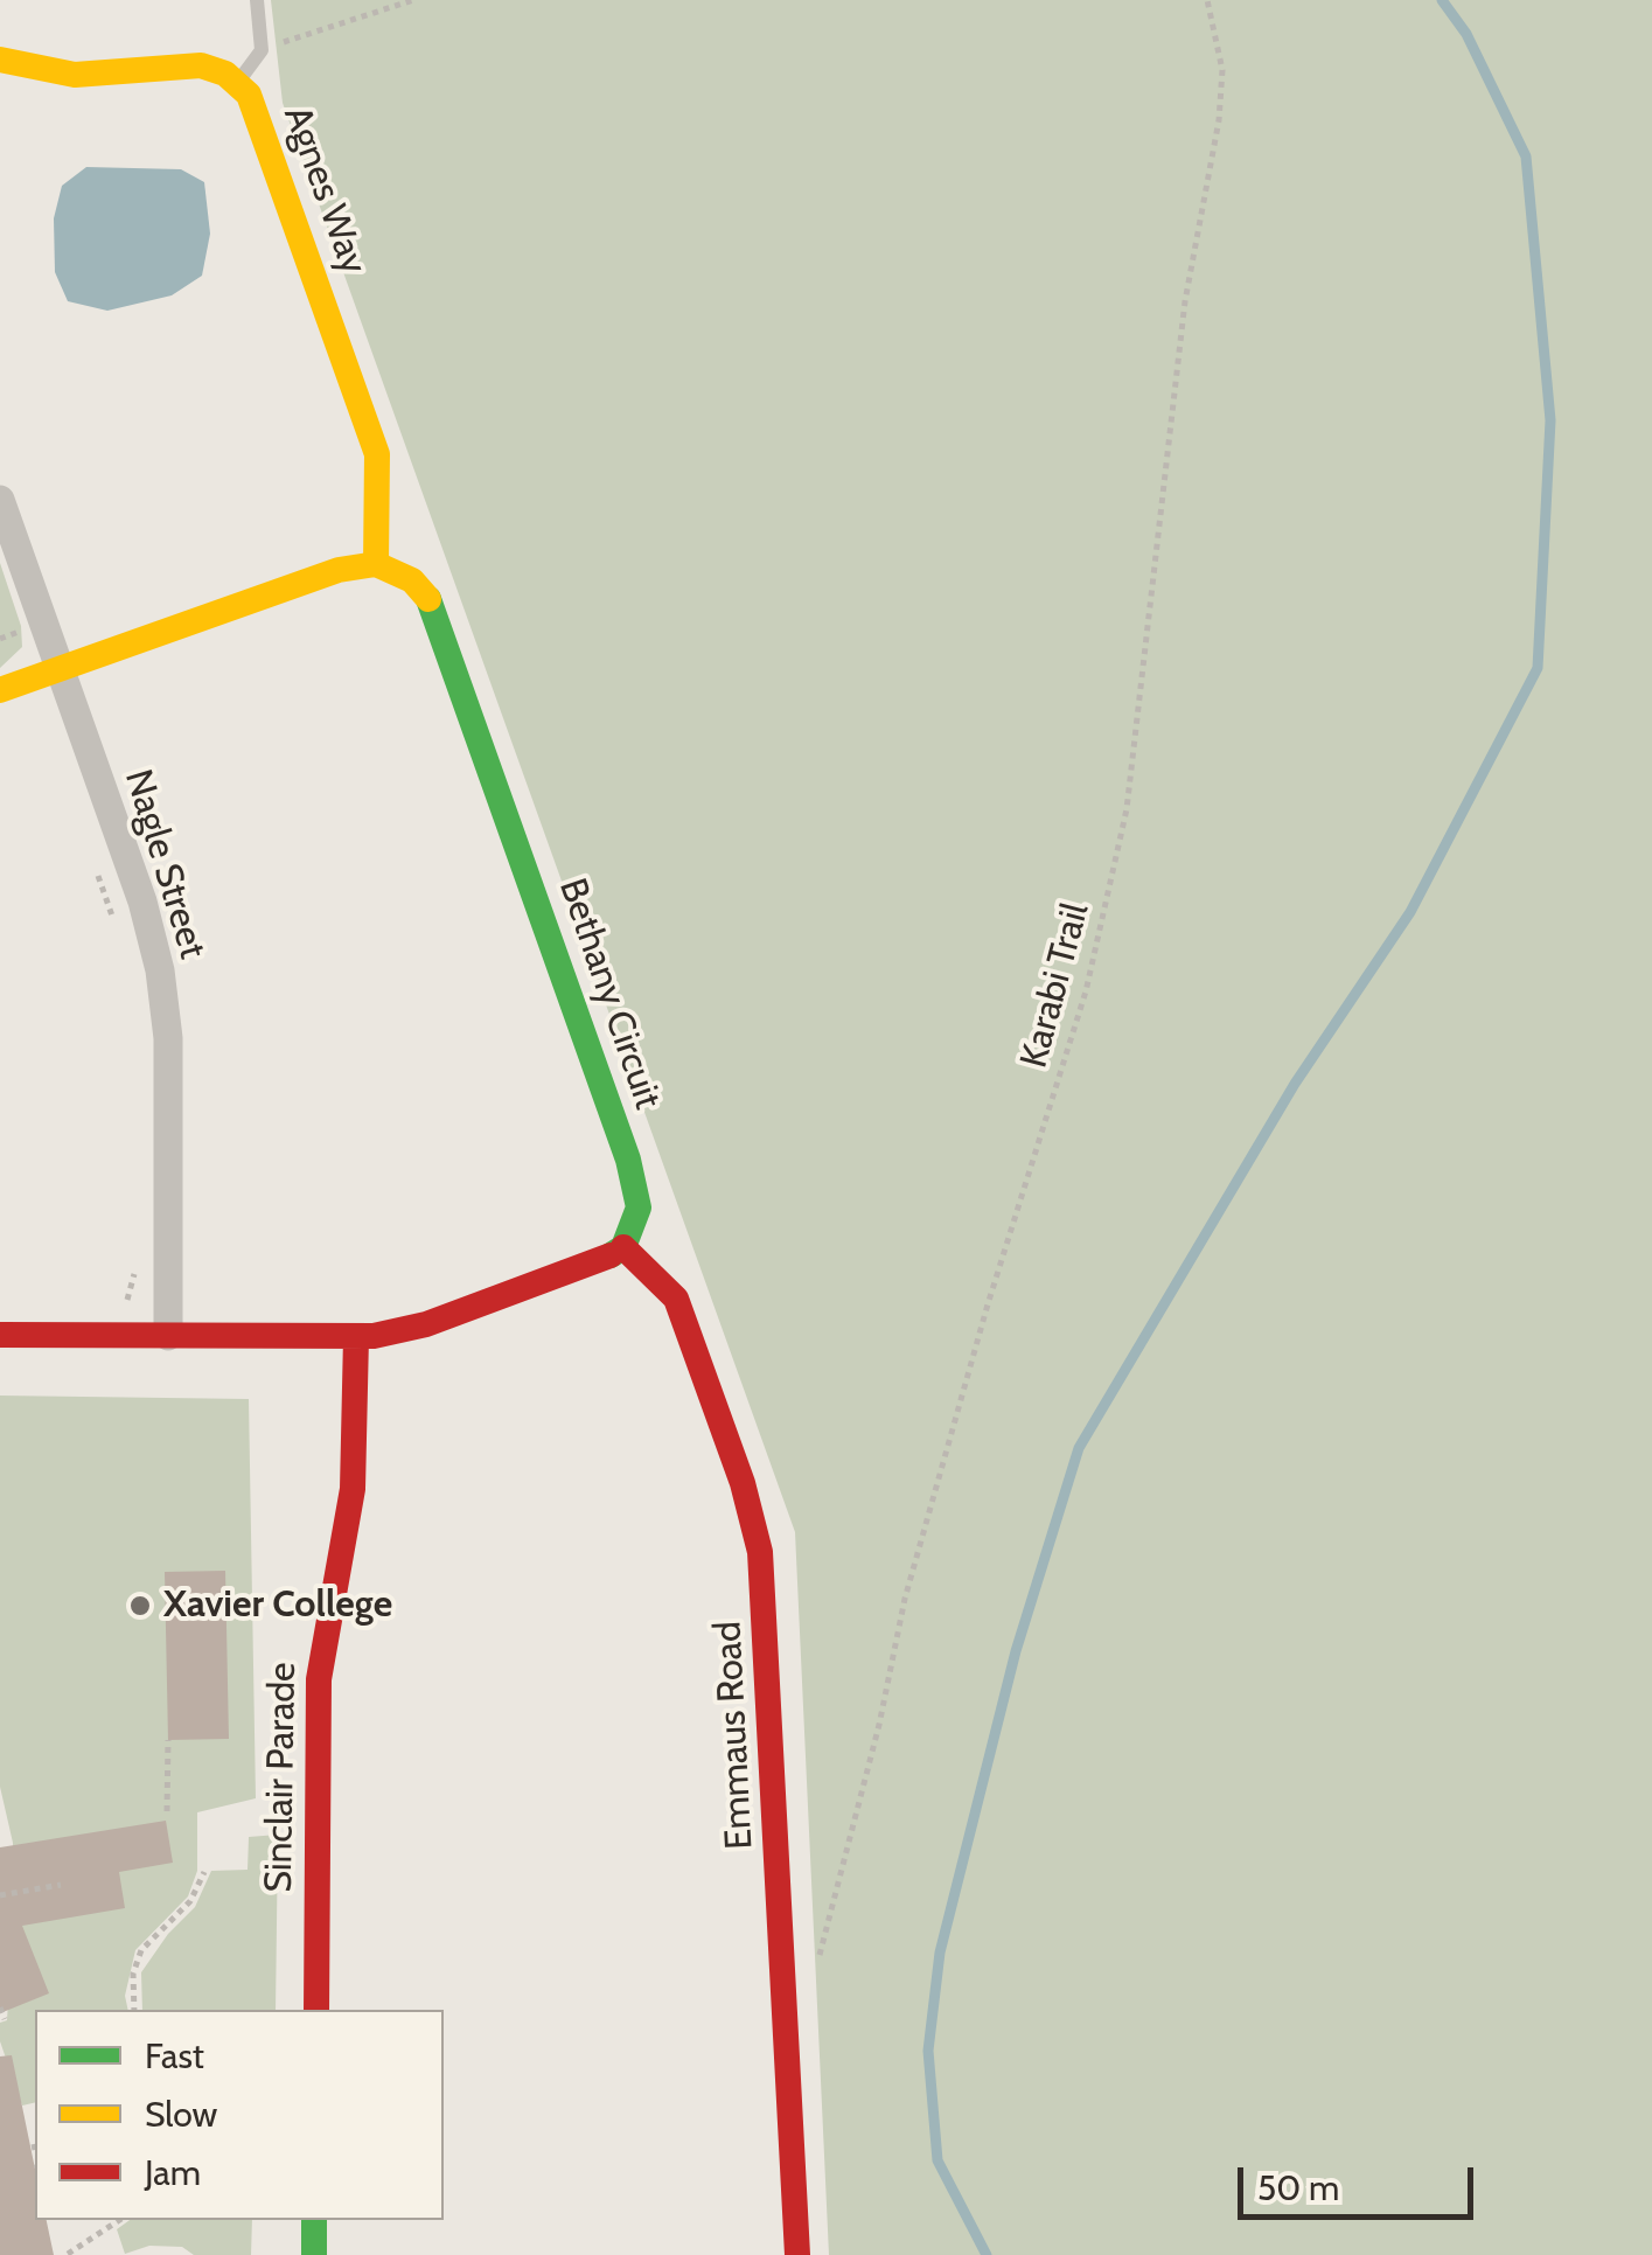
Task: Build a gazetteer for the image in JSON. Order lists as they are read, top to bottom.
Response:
{
  "streets": {
    "street": [
      "Agnes Way",
      "Nagle Street",
      "Bethany Circuit",
      "Emmaus Road",
      "Sinclair Parade"
    ],
    "path": ["Karabi Trail"]
  },
  "crossings": [
    ["Agnes Way", "Bethany Circuit"],
    ["Bethany Circuit", "Emmaus Road"]
  ],
  "places": ["Xavier College"],
  "legend": ["Fast", "Slow", "Jam"],
  "scale_bar": "50 m"
}
